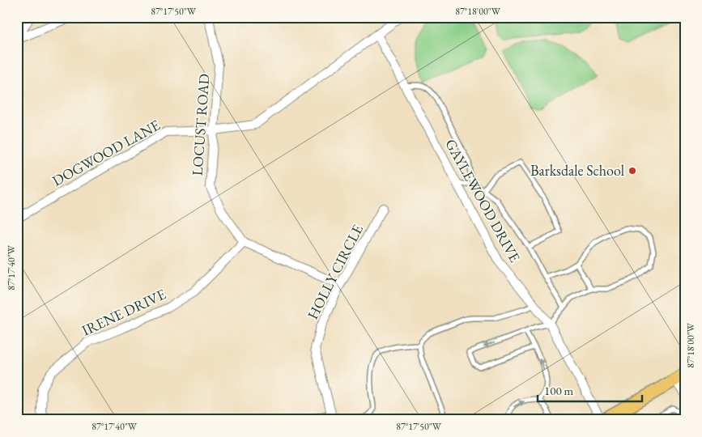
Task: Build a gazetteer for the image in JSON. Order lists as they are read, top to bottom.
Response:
{
  "streets": {
    "street": [
      "LOCUST ROAD",
      "DOGWOOD LANE",
      "GAYLEWOOD DRIVE",
      "HOLLY CIRCLE",
      "IRENE DRIVE"
    ]
  },
  "crossings": [
    ["LOCUST ROAD", "DOGWOOD LANE"],
    ["LOCUST ROAD", "HOLLY CIRCLE"],
    ["LOCUST ROAD", "IRENE DRIVE"],
    ["DOGWOOD LANE", "GAYLEWOOD DRIVE"]
  ],
  "places": ["Barksdale School"],
  "scale_bar": "100 m",
  "coordinates": ["87°17'50\"W", "87°18'00\"W", "87°17'40\"W"]
}
